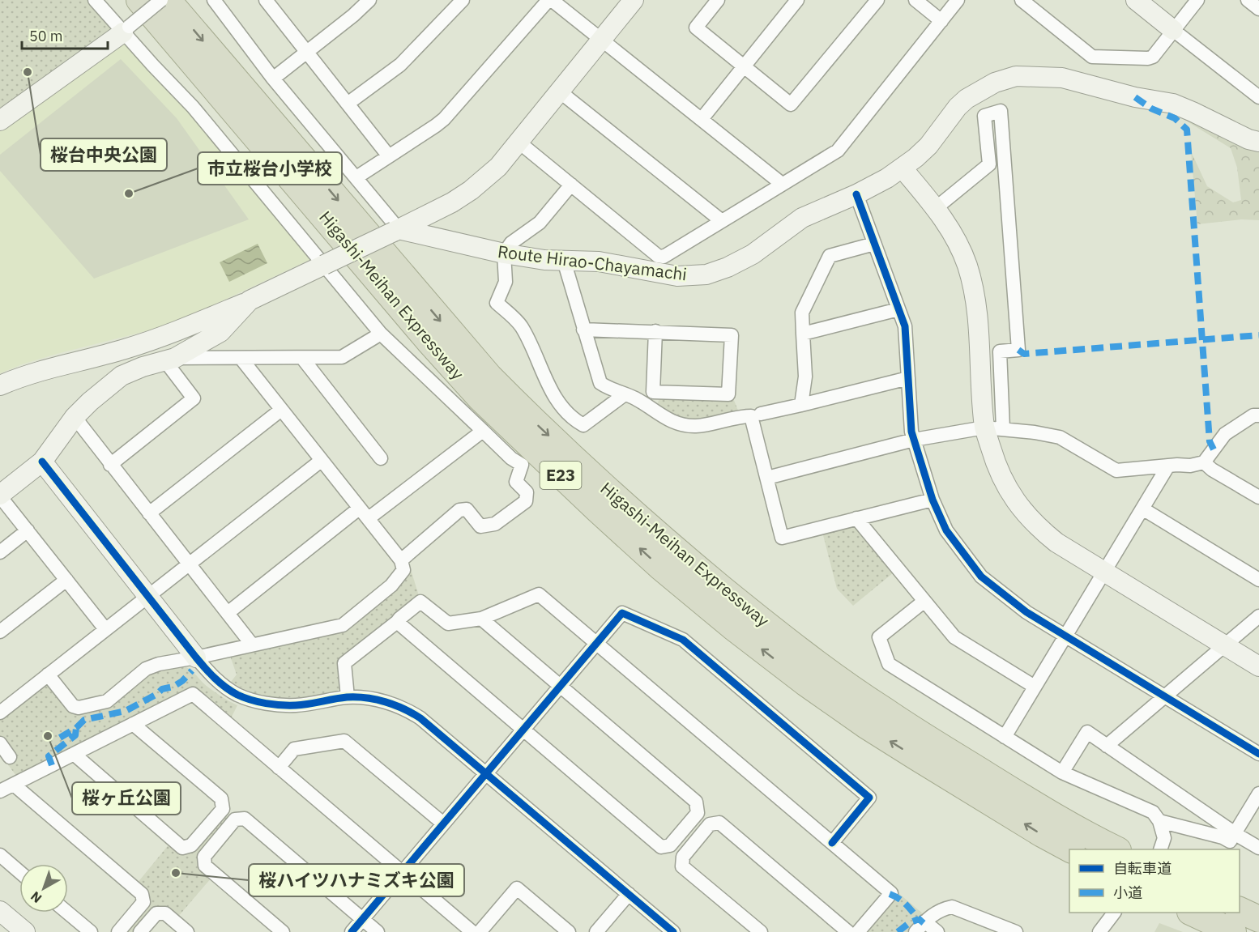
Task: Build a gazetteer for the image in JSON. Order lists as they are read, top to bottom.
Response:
{
  "streets": {
    "highway": ["Higashi-Meihan Expressway", "E23"],
    "street": ["Route Hirao-Chayamachi"]
  },
  "places": [
    "桜台中央公園",
    "市立桜台小学校",
    "桜ヶ丘公園",
    "桜ハイツハナミズキ公園"
  ],
  "legend": ["自転車道", "小道"],
  "scale_bar": "50 m",
  "north": "bottom left"
}
